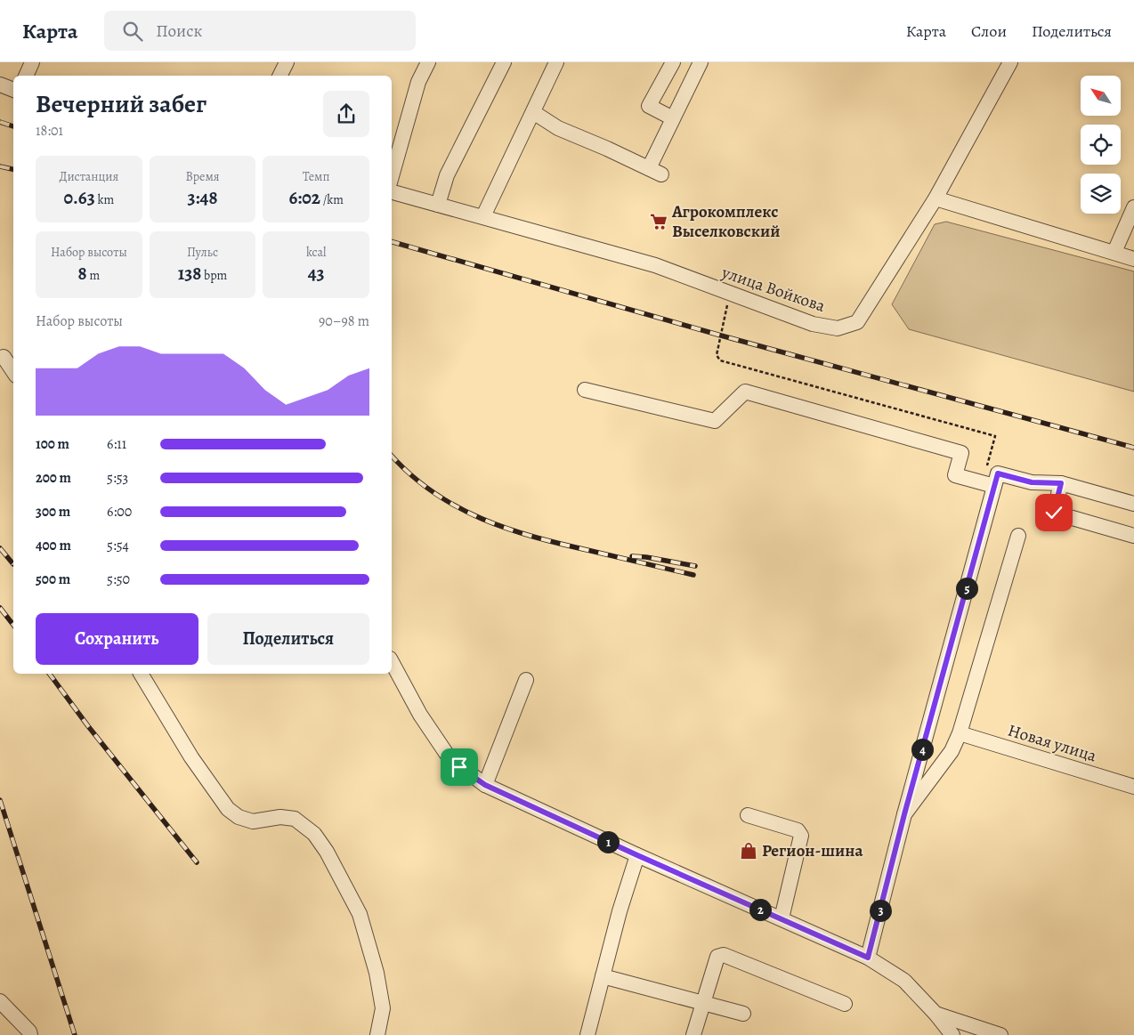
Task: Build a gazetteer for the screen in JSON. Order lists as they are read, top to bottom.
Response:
{
  "streets": {
    "street": ["улица Войкова", "Новая улица"]
  },
  "places": {
    "supermarket": ["Агрокомплекс Выселковский"],
    "shop": ["Регион-шина"]
  },
  "north": "top left",
  "page": {
    "header": "Карта",
    "search": "Поиск",
    "nav": ["Карта", "Слои", "Поделиться"],
    "heading": ["Вечерний забег", "18:01"],
    "stats": [
      ["Дистанция", "0.63 km"],
      ["Время", "3:48"],
      ["Темп", "6:02 /km"],
      ["Набор высоты", "8 m"],
      ["Пульс", "138 bpm"],
      ["kcal", "43"]
    ],
    "chart": ["Набор высоты", "90–98 m"],
    "list": [
      {
        "name": "100 m",
        "note": "6:11"
      },
      {
        "name": "200 m",
        "note": "5:53"
      },
      {
        "name": "300 m",
        "note": "6:00"
      },
      {
        "name": "400 m",
        "note": "5:54"
      },
      {
        "name": "500 m",
        "note": "5:50"
      }
    ],
    "pins": [
      "5",
      "4",
      "1",
      "2",
      "3"
    ],
    "buttons": ["Сохранить", "Поделиться"]
  }
}
